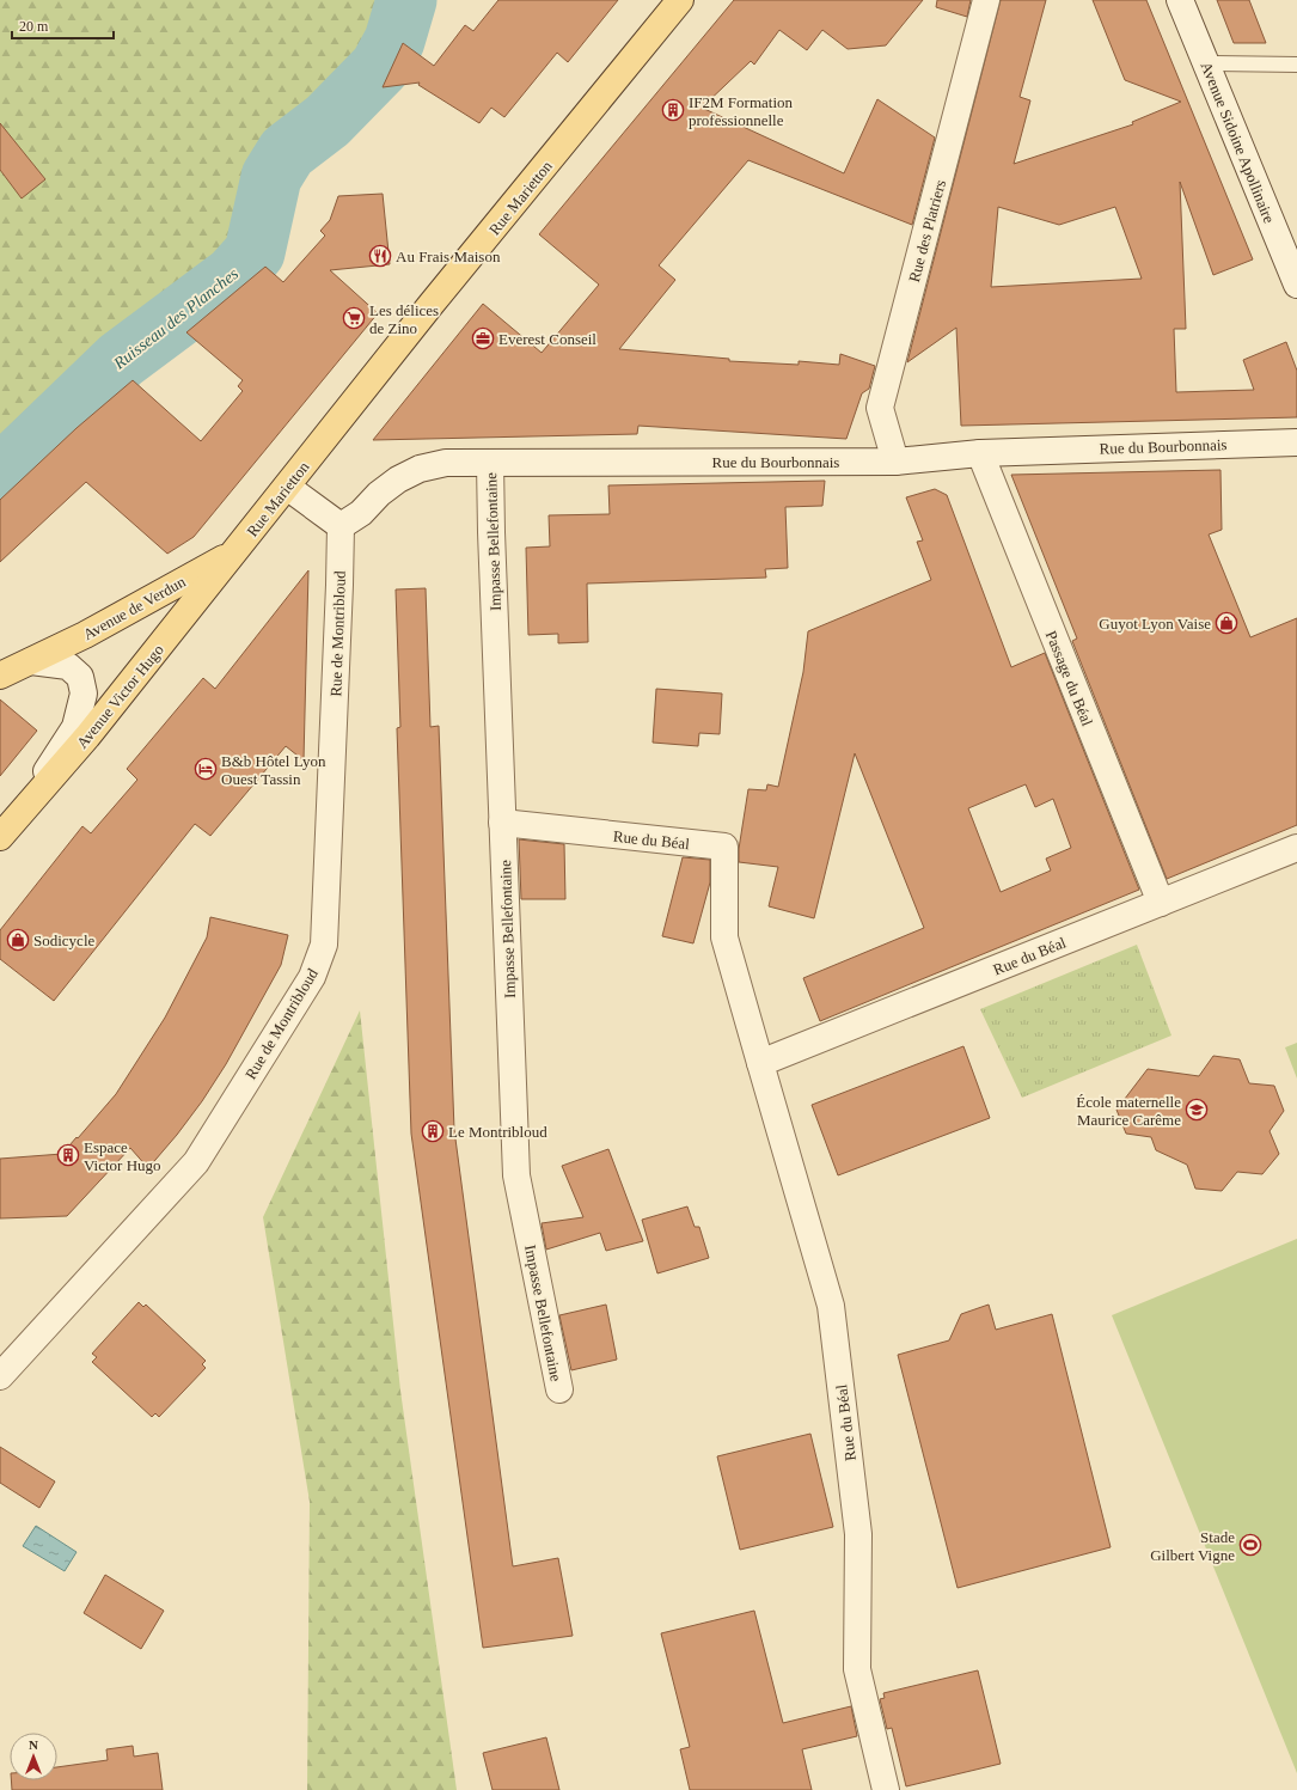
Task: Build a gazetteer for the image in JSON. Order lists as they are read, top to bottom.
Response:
{
  "streets": {
    "main road": ["Rue Marietton", "Avenue de Verdun", "Avenue Victor Hugo"],
    "street": [
      "Avenue Sidoine Apollinaire",
      "Rue des Platriers",
      "Rue du Bourbonnais",
      "Impasse Bellefontaine",
      "Rue de Montribloud",
      "Passage du Béal",
      "Rue du Béal"
    ]
  },
  "crossings": [
    ["Rue Marietton", "Avenue de Verdun"],
    ["Rue Marietton", "Avenue Victor Hugo"],
    ["Rue des Platriers", "Rue du Bourbonnais"],
    ["Rue du Bourbonnais", "Impasse Bellefontaine"],
    ["Rue du Bourbonnais", "Rue de Montribloud"],
    ["Rue du Bourbonnais", "Passage du Béal"],
    ["Impasse Bellefontaine", "Rue du Béal"],
    ["Avenue de Verdun", "Avenue Victor Hugo"],
    ["Passage du Béal", "Rue du Béal"]
  ],
  "water": ["Ruisseau des Planches"],
  "places": {
    "building": ["IF2M Formation professionnelle", "Le Montribloud", "Espace Victor Hugo"],
    "restaurant": ["Au Frais Maison"],
    "supermarket": ["Les délices de Zino"],
    "office": ["Everest Conseil"],
    "shop": ["Guyot Lyon Vaise", "Sodicycle"],
    "hotel": ["B&b Hôtel Lyon Ouest Tassin"],
    "school or university": ["École maternelle Maurice Carême"],
    "sports": ["Stade Gilbert Vigne"]
  },
  "scale_bar": "20 m",
  "north": "top"
}
